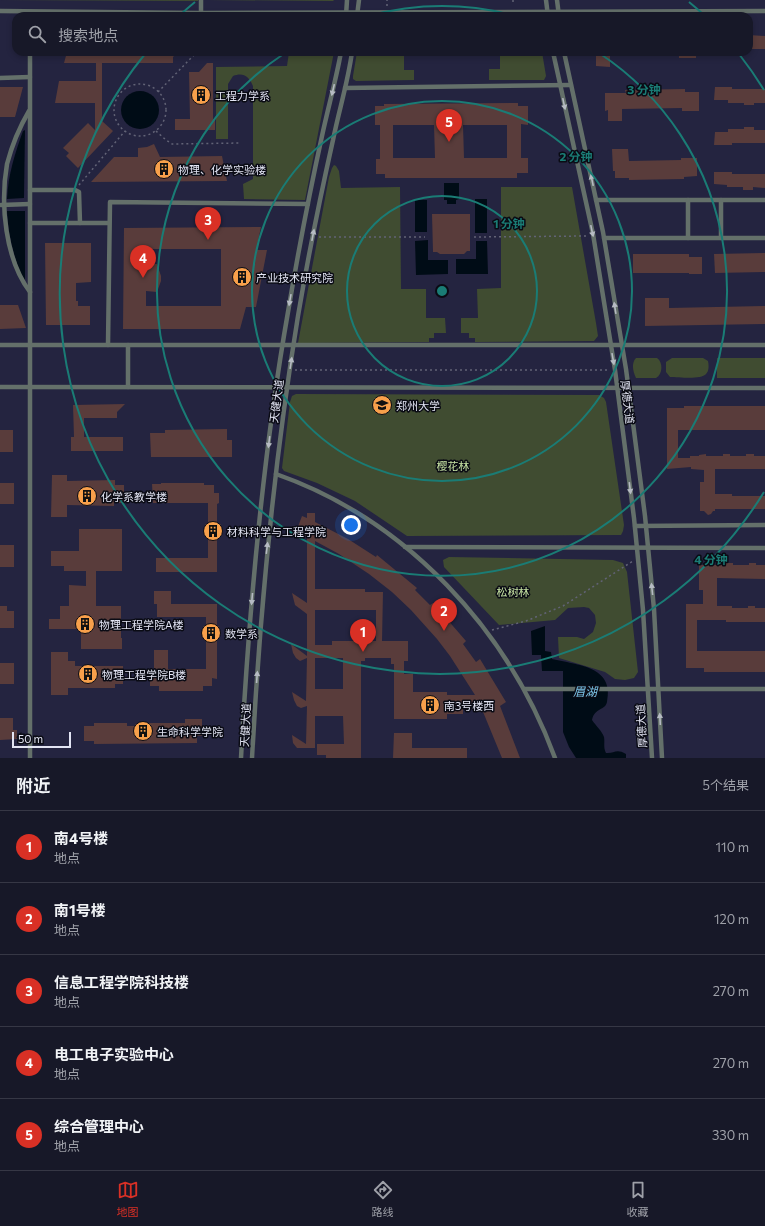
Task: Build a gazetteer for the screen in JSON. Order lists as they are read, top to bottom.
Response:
{
  "streets": {
    "lane": ["天健大道", "厚德大道"]
  },
  "water": ["眉湖"],
  "parks": ["樱花林", "松树林"],
  "places": {
    "building": [
      "工程力学系",
      "物理、化学实验楼",
      "产业技术研究院",
      "化学系教学楼",
      "材料科学与工程学院",
      "物理工程学院A楼",
      "数学系",
      "物理工程学院B楼",
      "南3号楼西",
      "生命科学学院"
    ],
    "school or university": ["郑州大学"]
  },
  "scale_bar": "50 m",
  "page": {
    "search": "搜索地点",
    "pins": [
      "5",
      "3",
      "4",
      "2",
      "1"
    ],
    "scale": "50 m",
    "heading": ["附近", "5个结果"],
    "list": [
      {
        "mark": "1",
        "name": "南4号楼",
        "note": "地点",
        "value": "110 m"
      },
      {
        "mark": "2",
        "name": "南1号楼",
        "note": "地点",
        "value": "120 m"
      },
      {
        "mark": "3",
        "name": "信息工程学院科技楼",
        "note": "地点",
        "value": "270 m"
      },
      {
        "mark": "4",
        "name": "电工电子实验中心",
        "note": "地点",
        "value": "270 m"
      },
      {
        "mark": "5",
        "name": "综合管理中心",
        "note": "地点",
        "value": "330 m"
      }
    ],
    "nav": ["地图", "路线", "收藏"]
  },
  "rings": [
    "3 分钟",
    "2 分钟",
    "1 分钟",
    "4 分钟"
  ]
}
